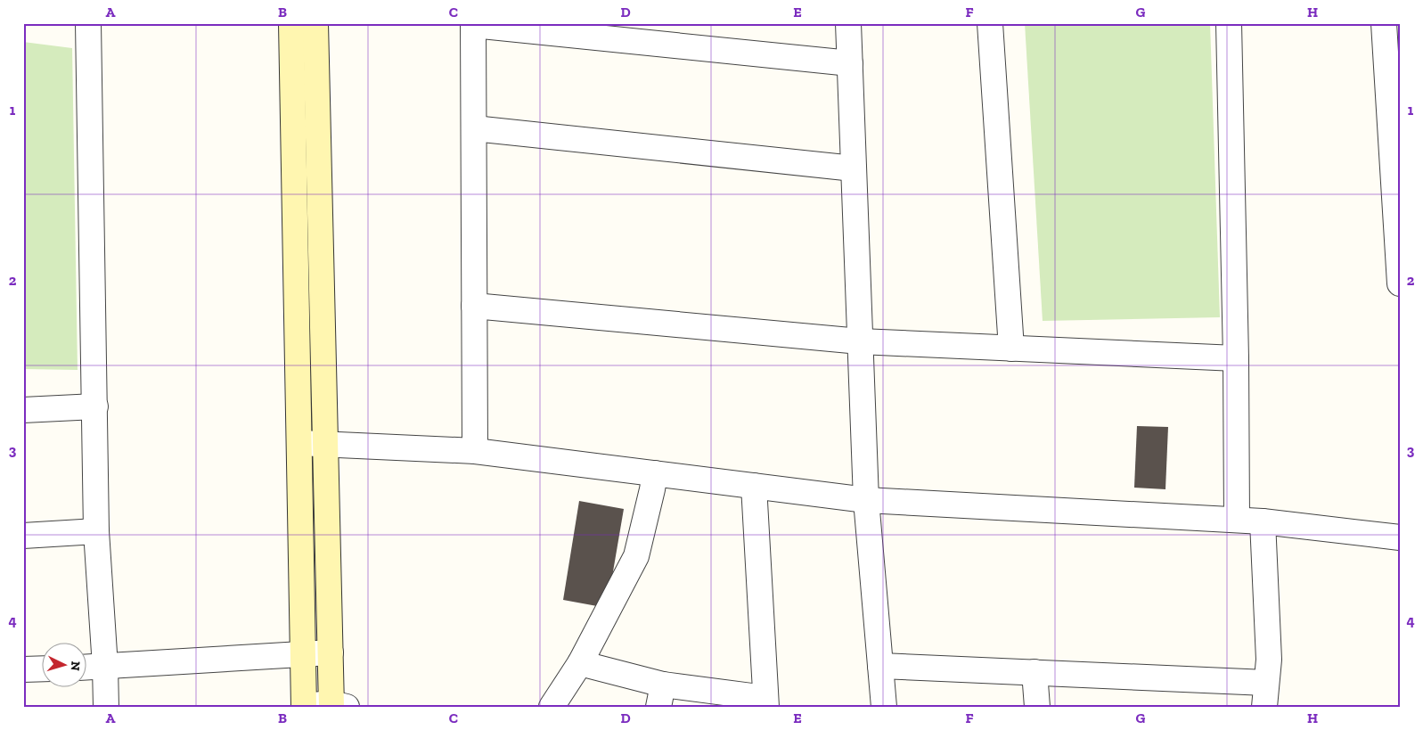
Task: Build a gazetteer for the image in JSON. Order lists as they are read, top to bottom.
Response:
{
  "north": "right",
  "grid": {
    "columns": [
      "A",
      "B",
      "C",
      "D",
      "E",
      "F",
      "G",
      "H"
    ],
    "rows": [
      "1",
      "2",
      "3",
      "4"
    ]
  }
}
